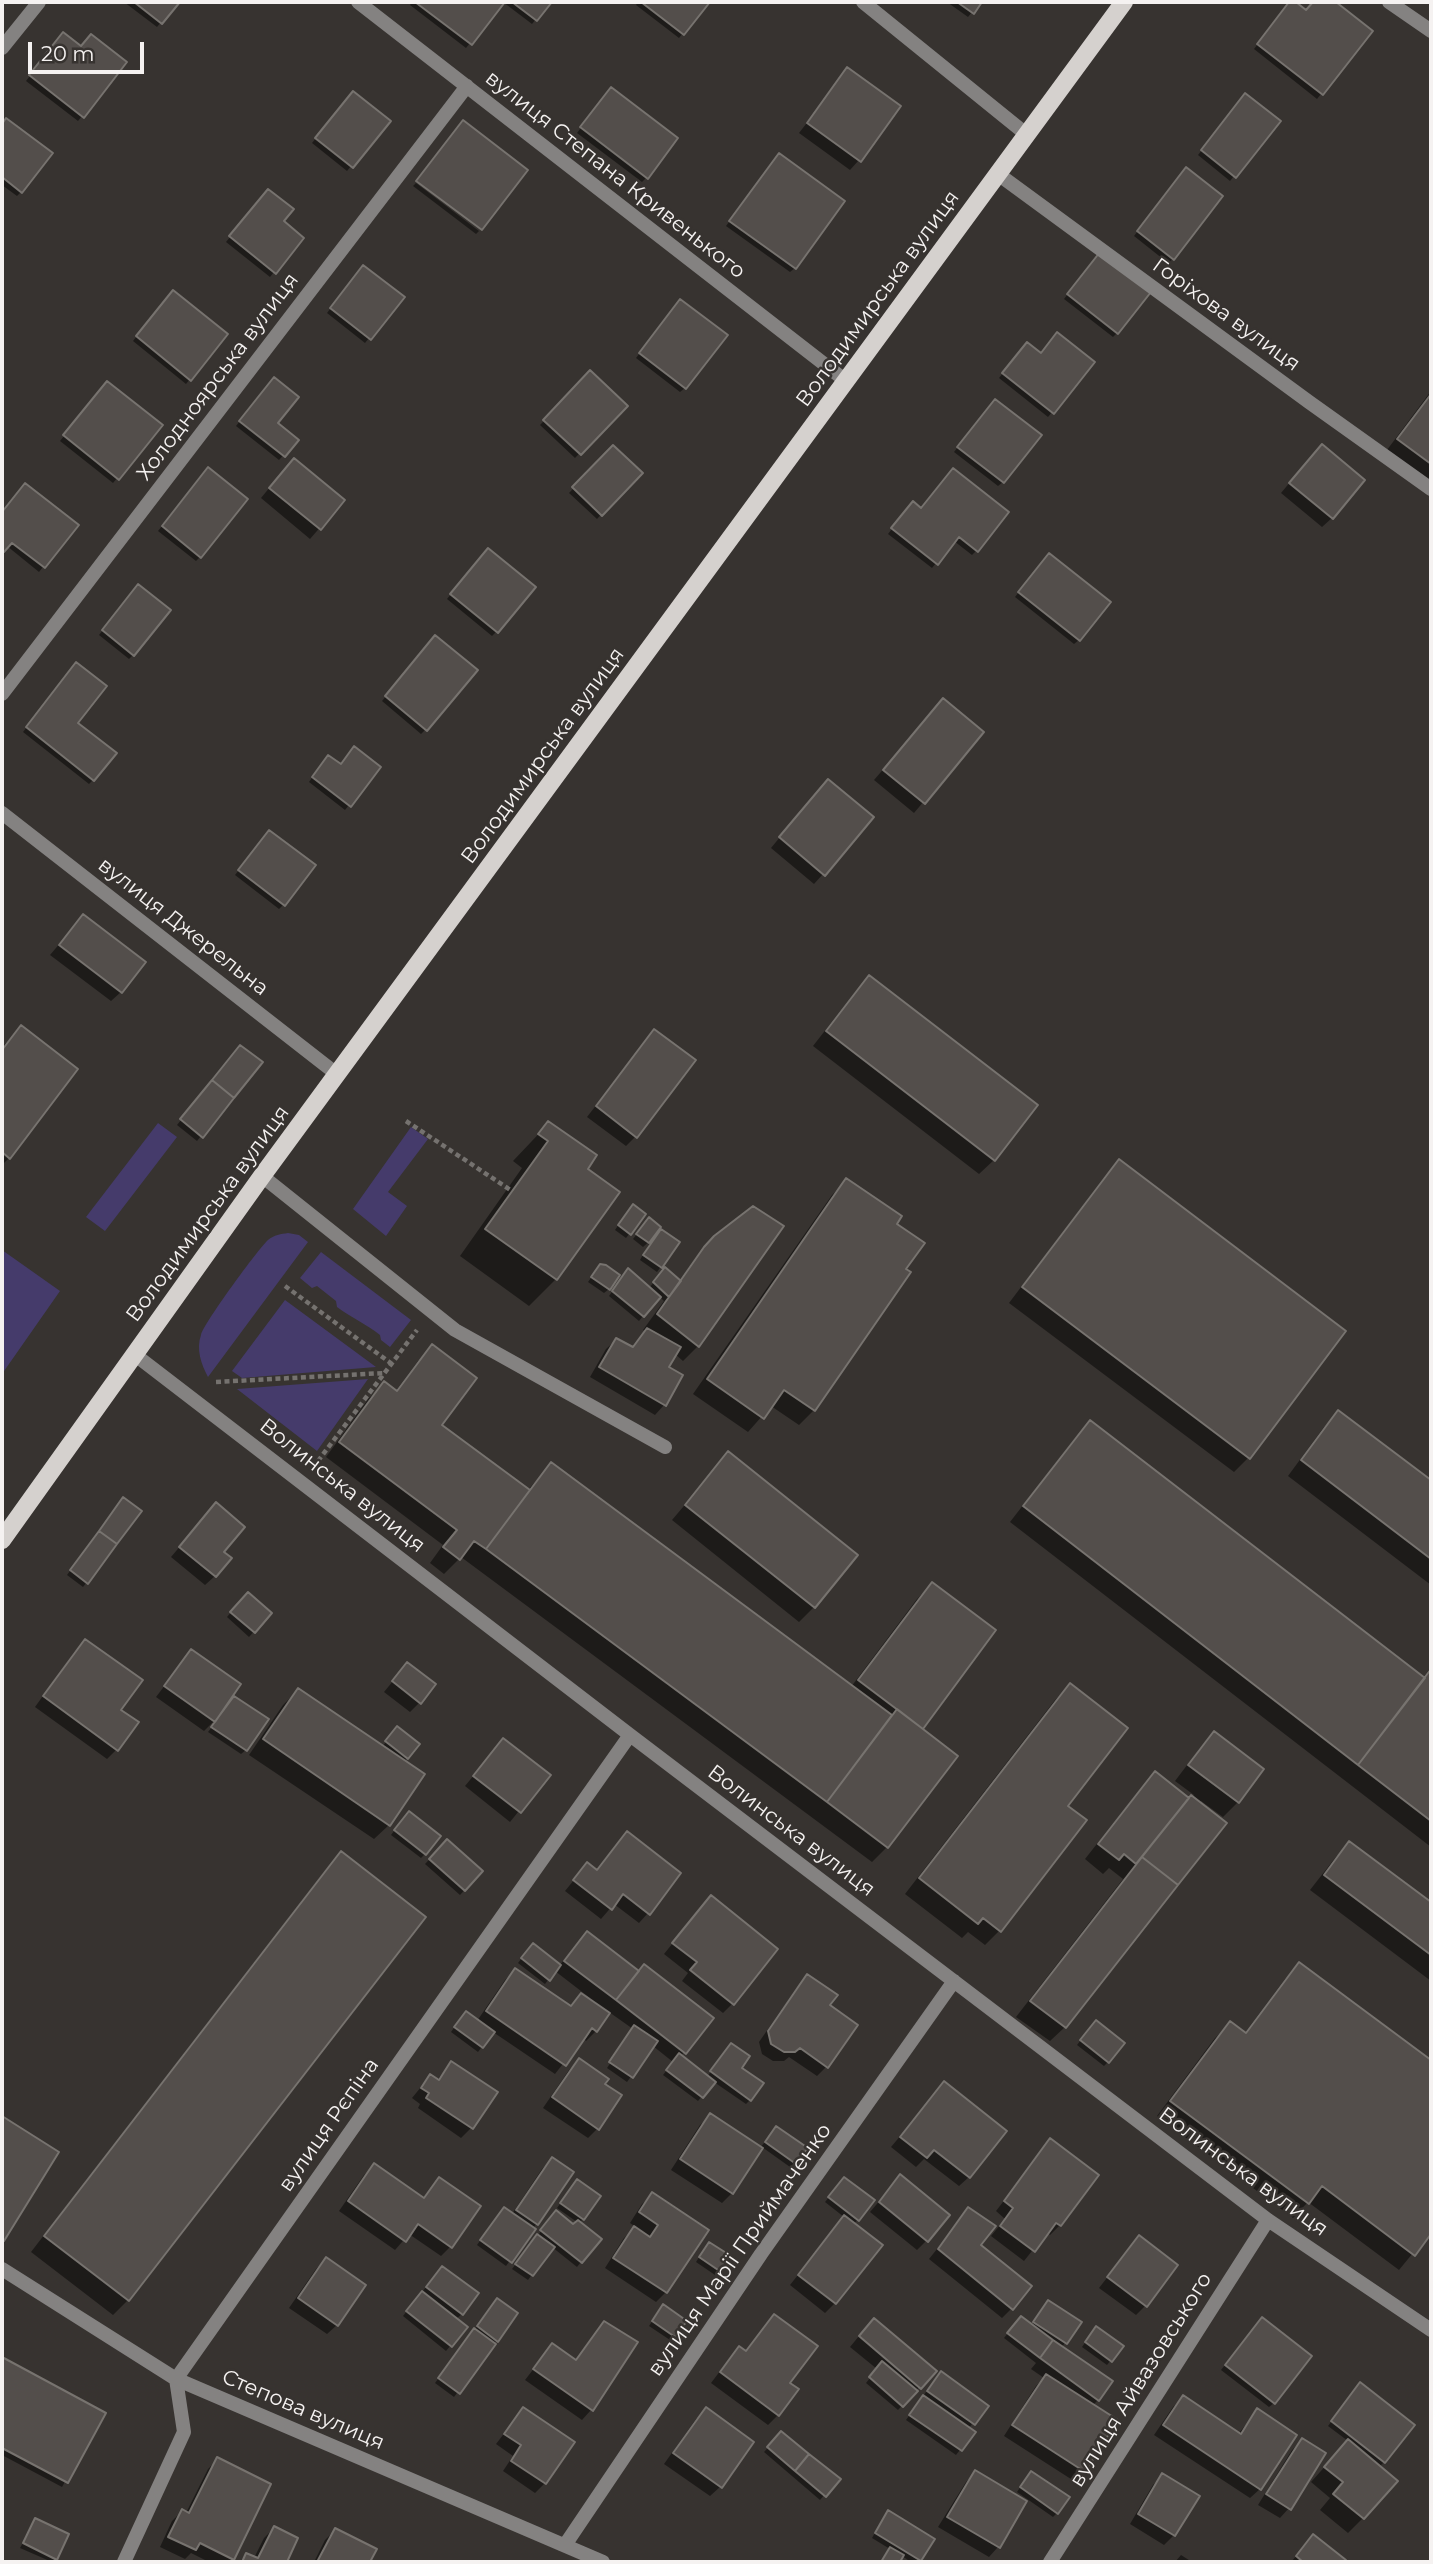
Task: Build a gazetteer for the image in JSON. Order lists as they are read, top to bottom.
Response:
{
  "streets": {
    "main road": ["Володимирська вулиця"],
    "street": [
      "вулиця Степана Кривенького",
      "Горіхова вулиця",
      "Холодноярська вулиця",
      "вулиця Джерельна",
      "Волинська вулиця",
      "вулиця Рєпіна",
      "вулиця Марії Приймаченко",
      "вулиця Айвазовського",
      "Степова вулиця"
    ]
  },
  "crossings": [
    ["вулиця Степана Кривенького", "Володимирська вулиця"],
    ["вулиця Степана Кривенького", "Холодноярська вулиця"],
    ["Володимирська вулиця", "Горіхова вулиця"],
    ["Володимирська вулиця", "вулиця Джерельна"],
    ["Володимирська вулиця", "Волинська вулиця"],
    ["Волинська вулиця", "вулиця Рєпіна"],
    ["Волинська вулиця", "вулиця Марії Приймаченко"],
    ["Волинська вулиця", "вулиця Айвазовського"],
    ["вулиця Рєпіна", "Степова вулиця"],
    ["вулиця Марії Приймаченко", "Степова вулиця"]
  ],
  "scale_bar": "20 m"
}
